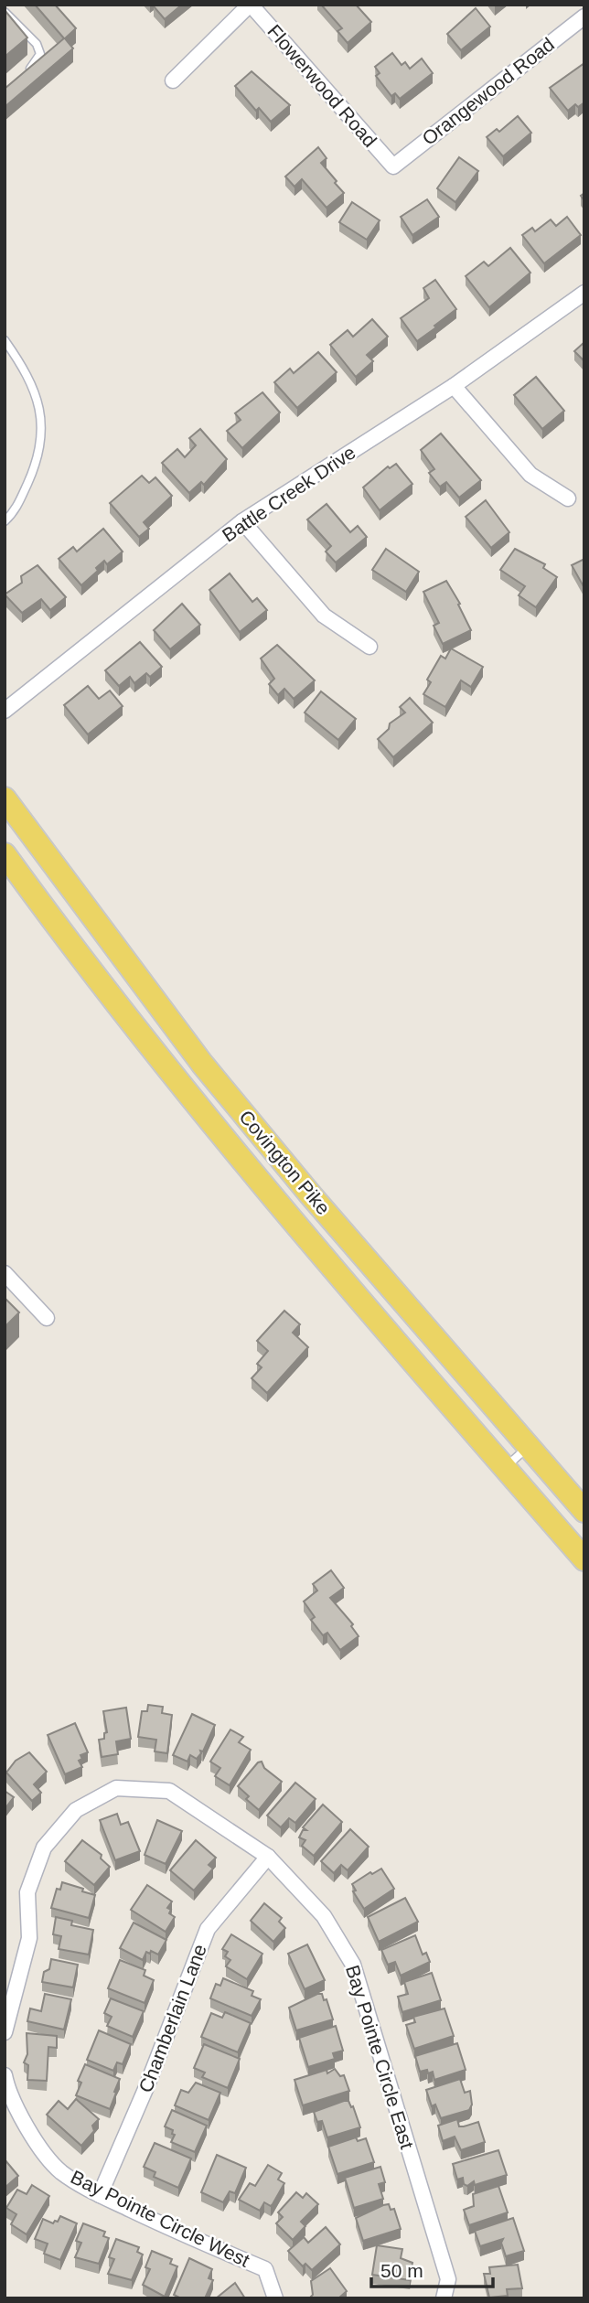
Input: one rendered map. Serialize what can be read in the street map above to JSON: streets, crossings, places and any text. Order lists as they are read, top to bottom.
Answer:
{
  "streets": {
    "main road": ["Covington Pike"],
    "street": [
      "Flowerwood Road",
      "Orangewood Road",
      "Battle Creek Drive",
      "Chamberlain Lane",
      "Bay Pointe Circle East",
      "Bay Pointe Circle West"
    ]
  },
  "crossings": [
    ["Flowerwood Road", "Orangewood Road"],
    ["Chamberlain Lane", "Bay Pointe Circle East"],
    ["Chamberlain Lane", "Bay Pointe Circle West"]
  ],
  "scale_bar": "50 m"
}
